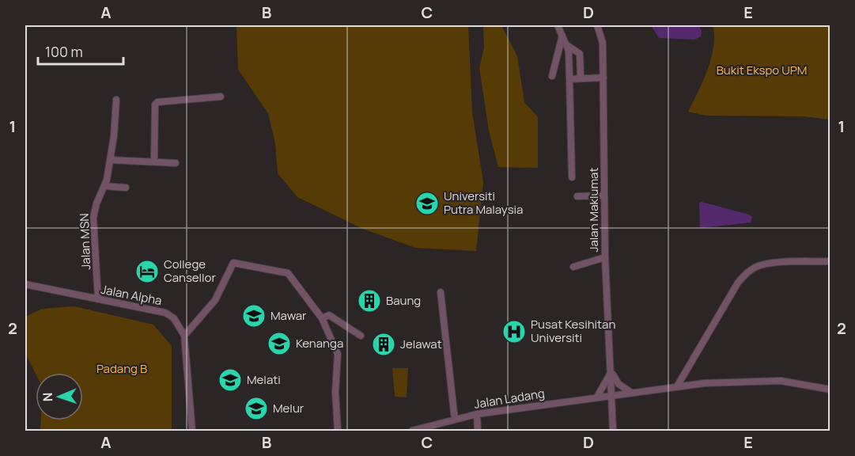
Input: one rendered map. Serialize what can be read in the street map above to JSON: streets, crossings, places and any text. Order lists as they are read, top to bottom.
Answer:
{
  "streets": {
    "street": [
      "Jalan Maklumat",
      "Jalan MSN",
      "Jalan Alpha",
      "Jalan Ladang"
    ]
  },
  "crossings": [
    ["Jalan Maklumat", "Jalan Ladang"],
    ["Jalan MSN", "Jalan Alpha"]
  ],
  "parks": ["Bukit Ekspo UPM", "Padang B"],
  "places": {
    "school or university": [
      "Universiti Putra Malaysia",
      "Mawar",
      "Kenanga",
      "Melati",
      "Melur"
    ],
    "hotel": ["College Cansellor"],
    "building": ["Baung", "Jelawat"],
    "hospital": ["Pusat Kesihitan Universiti"]
  },
  "scale_bar": "100 m",
  "north": "left",
  "grid": {
    "columns": [
      "A",
      "B",
      "C",
      "D",
      "E"
    ],
    "rows": ["1", "2"]
  }
}
